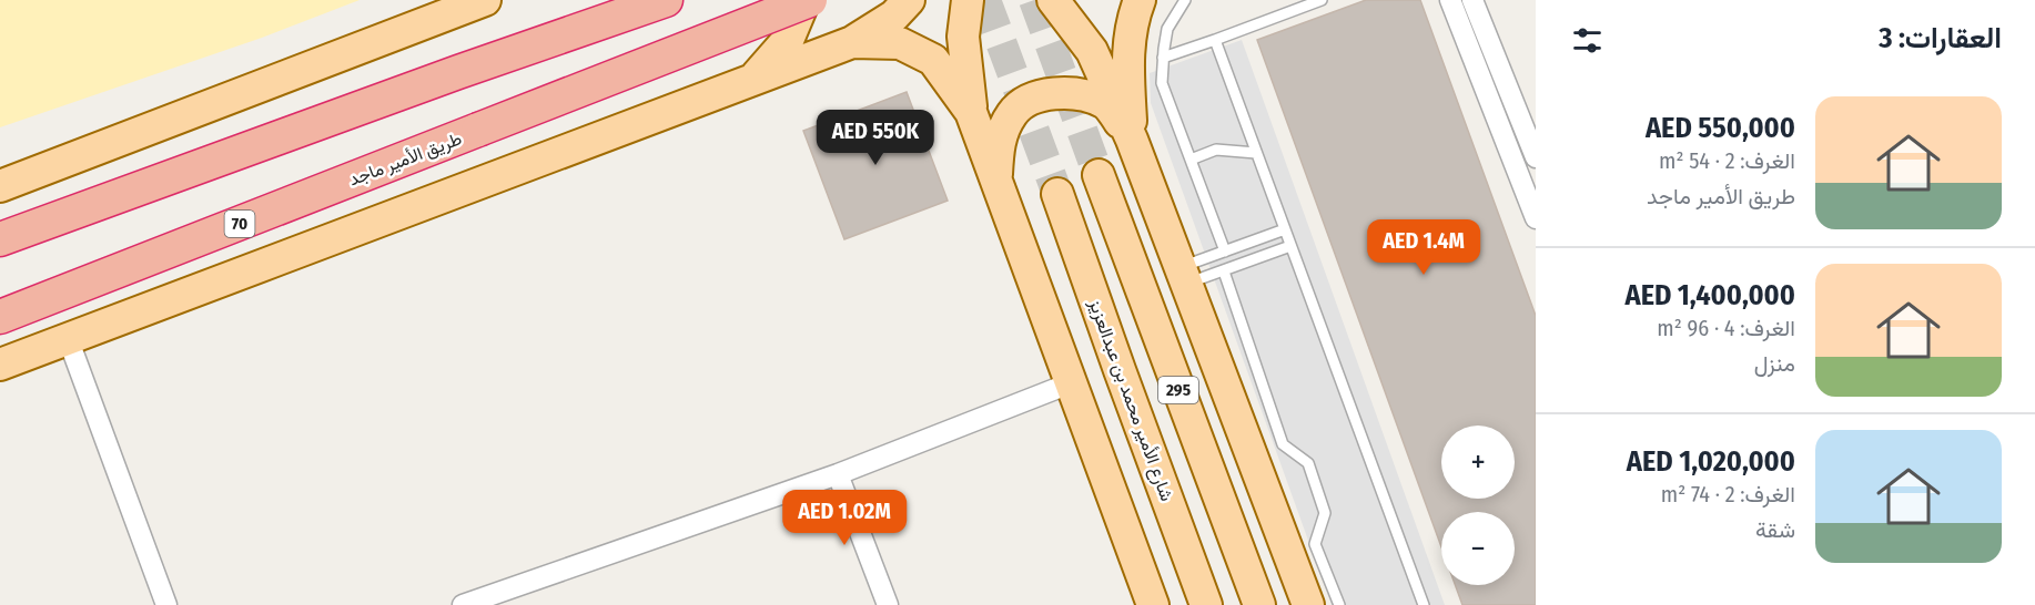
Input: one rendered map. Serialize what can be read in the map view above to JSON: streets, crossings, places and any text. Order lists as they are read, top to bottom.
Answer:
{
  "streets": {
    "highway": ["طريق الأمير ماجد", "70"],
    "main road": ["295", "شارع الأمير محمد بن عبدالعزيز"]
  },
  "page": {
    "heading": "العقارات: 3",
    "list": [
      {
        "name": "AED 550,000",
        "note": "الغرف: 2 · 54 m² · طريق الأمير ماجد"
      },
      {
        "name": "AED 1,400,000",
        "note": "الغرف: 4 · 96 m² · منزل"
      },
      {
        "name": "AED 1,020,000",
        "note": "الغرف: 2 · 74 m² · شقة"
      }
    ],
    "price": ["AED 550K", "AED 1.4M", "AED 1.02M"],
    "map_buttons": ["+", "−"]
  }
}
